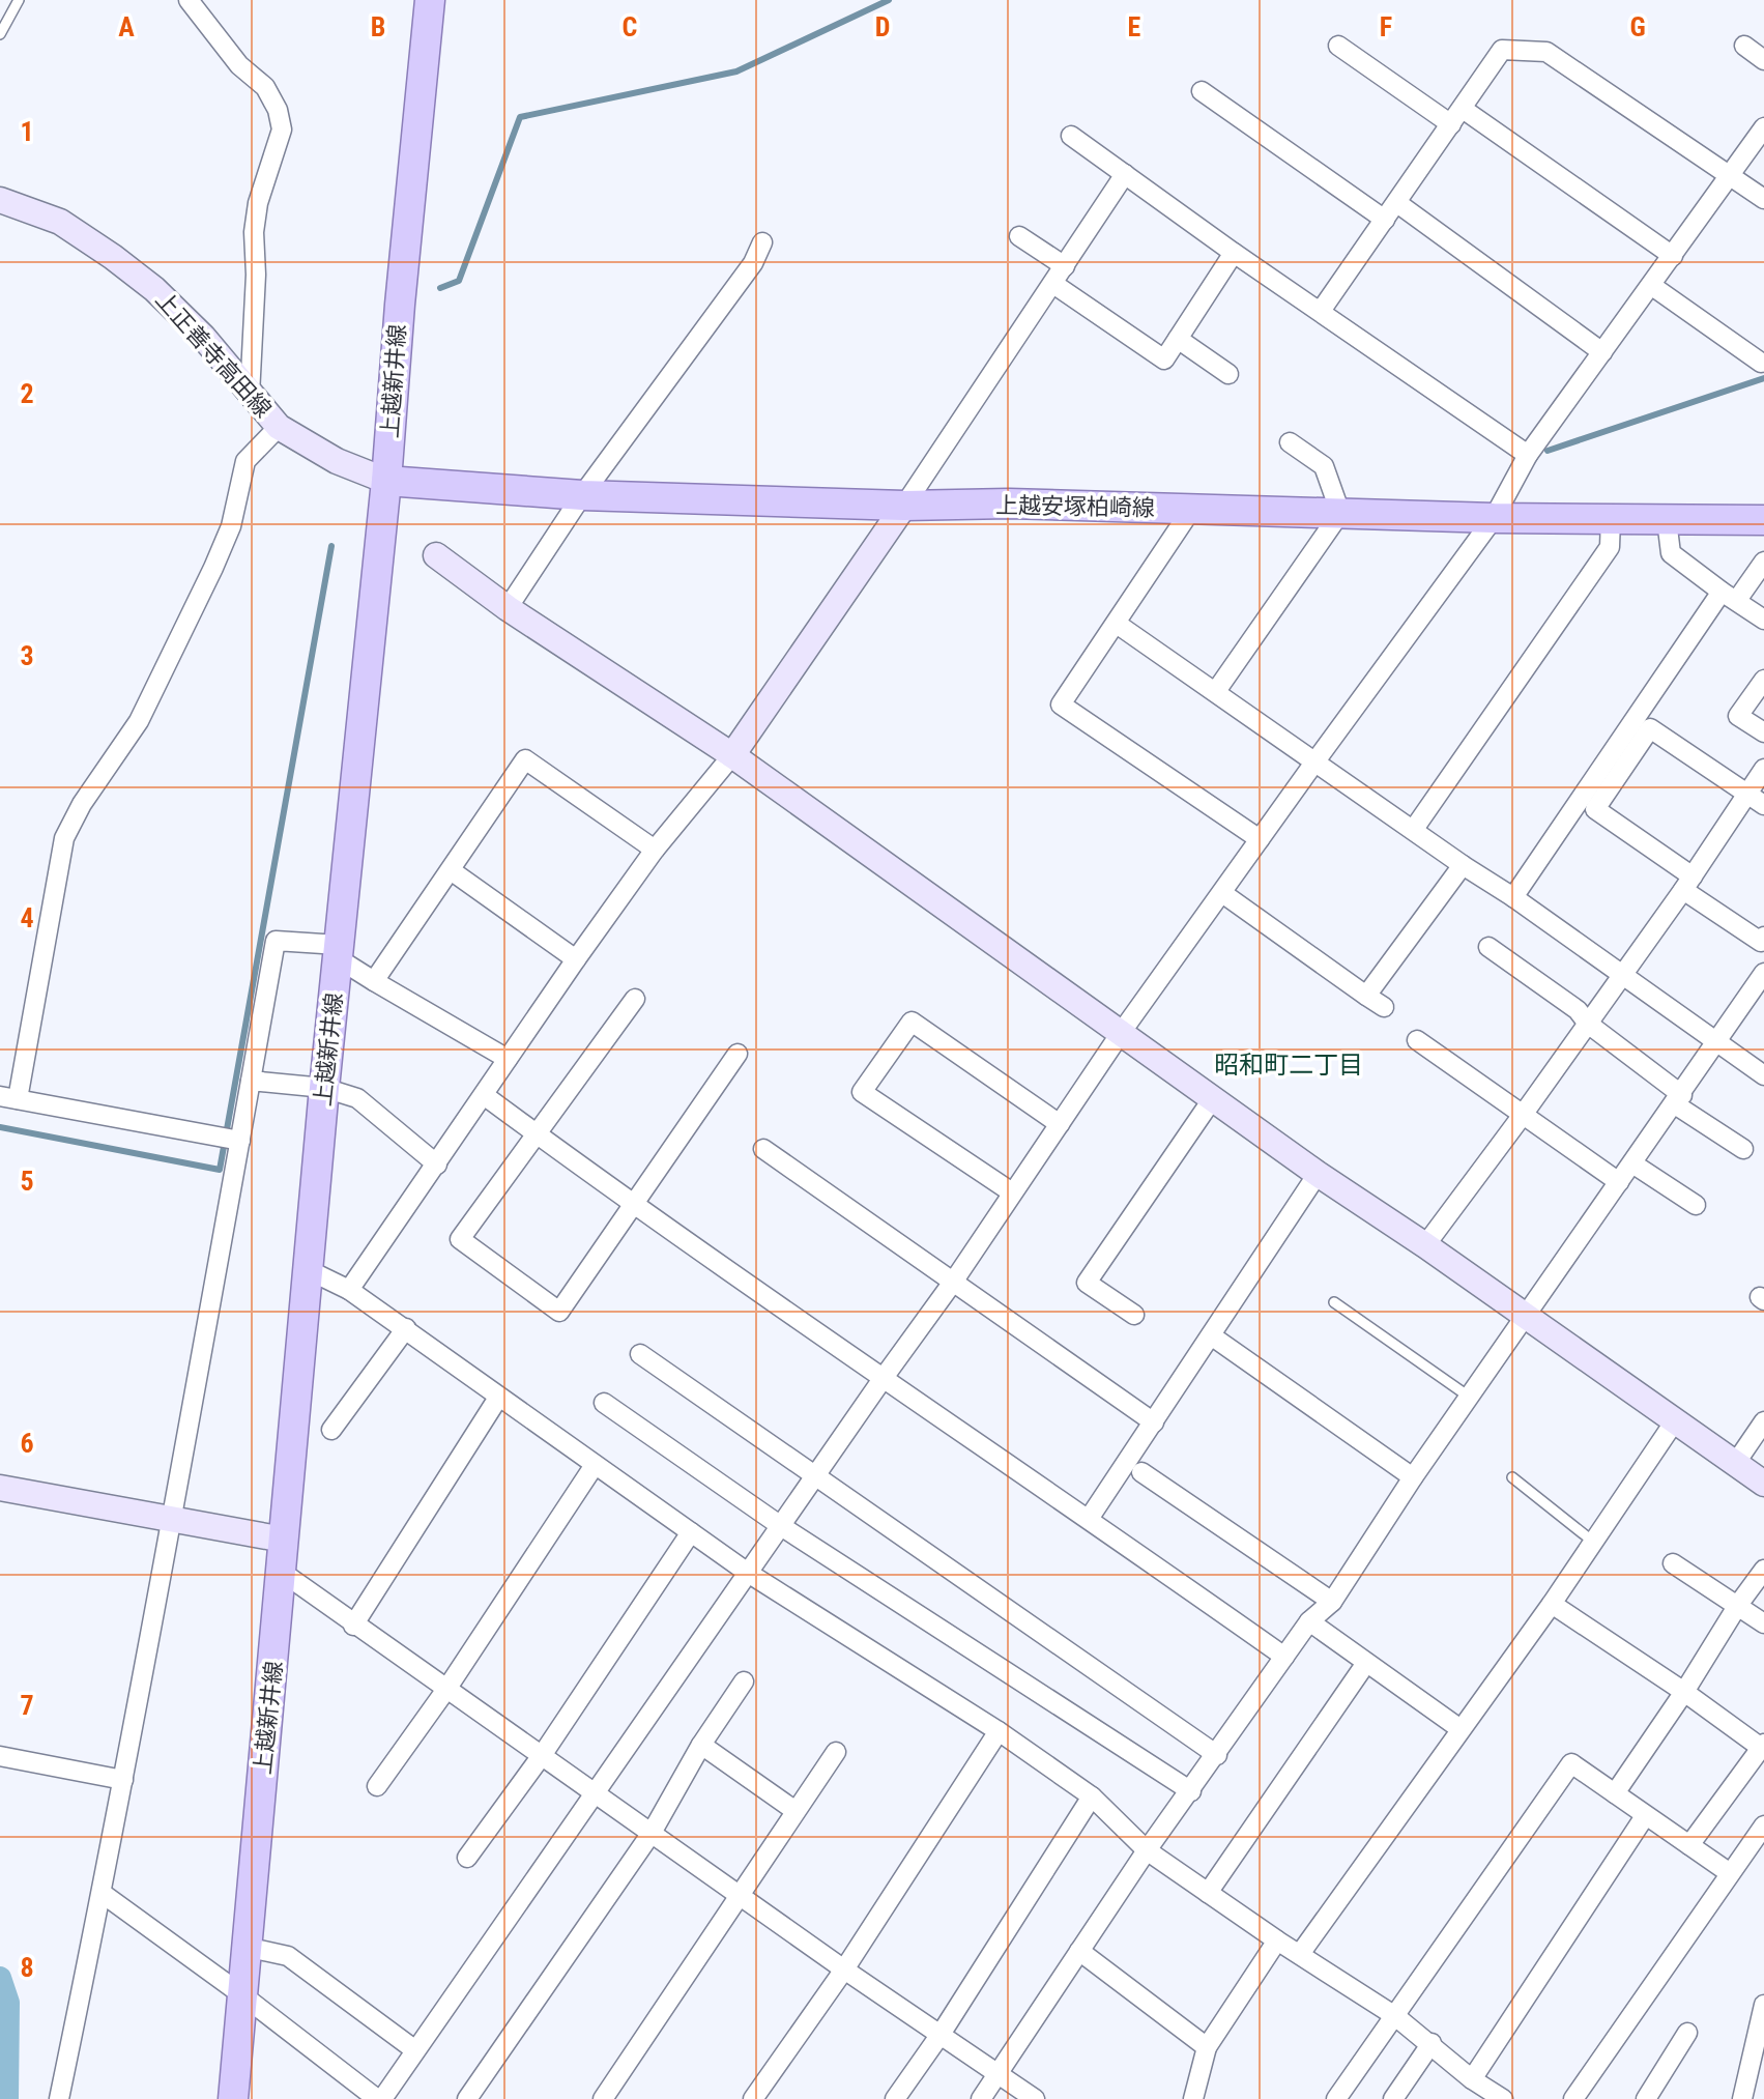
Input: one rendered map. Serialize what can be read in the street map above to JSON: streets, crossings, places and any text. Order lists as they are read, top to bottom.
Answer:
{
  "streets": {
    "main road": ["上越新井線", "上越安塚柏崎線"],
    "street": ["上正善寺高田線"]
  },
  "crossings": [
    ["上正善寺高田線", "上越新井線"],
    ["上正善寺高田線", "上越安塚柏崎線"],
    ["上越新井線", "上越安塚柏崎線"]
  ],
  "districts": ["昭和町二丁目"],
  "grid": {
    "columns": [
      "A",
      "B",
      "C",
      "D",
      "E",
      "F",
      "G"
    ],
    "rows": [
      "1",
      "2",
      "3",
      "4",
      "5",
      "6",
      "7",
      "8"
    ]
  }
}
